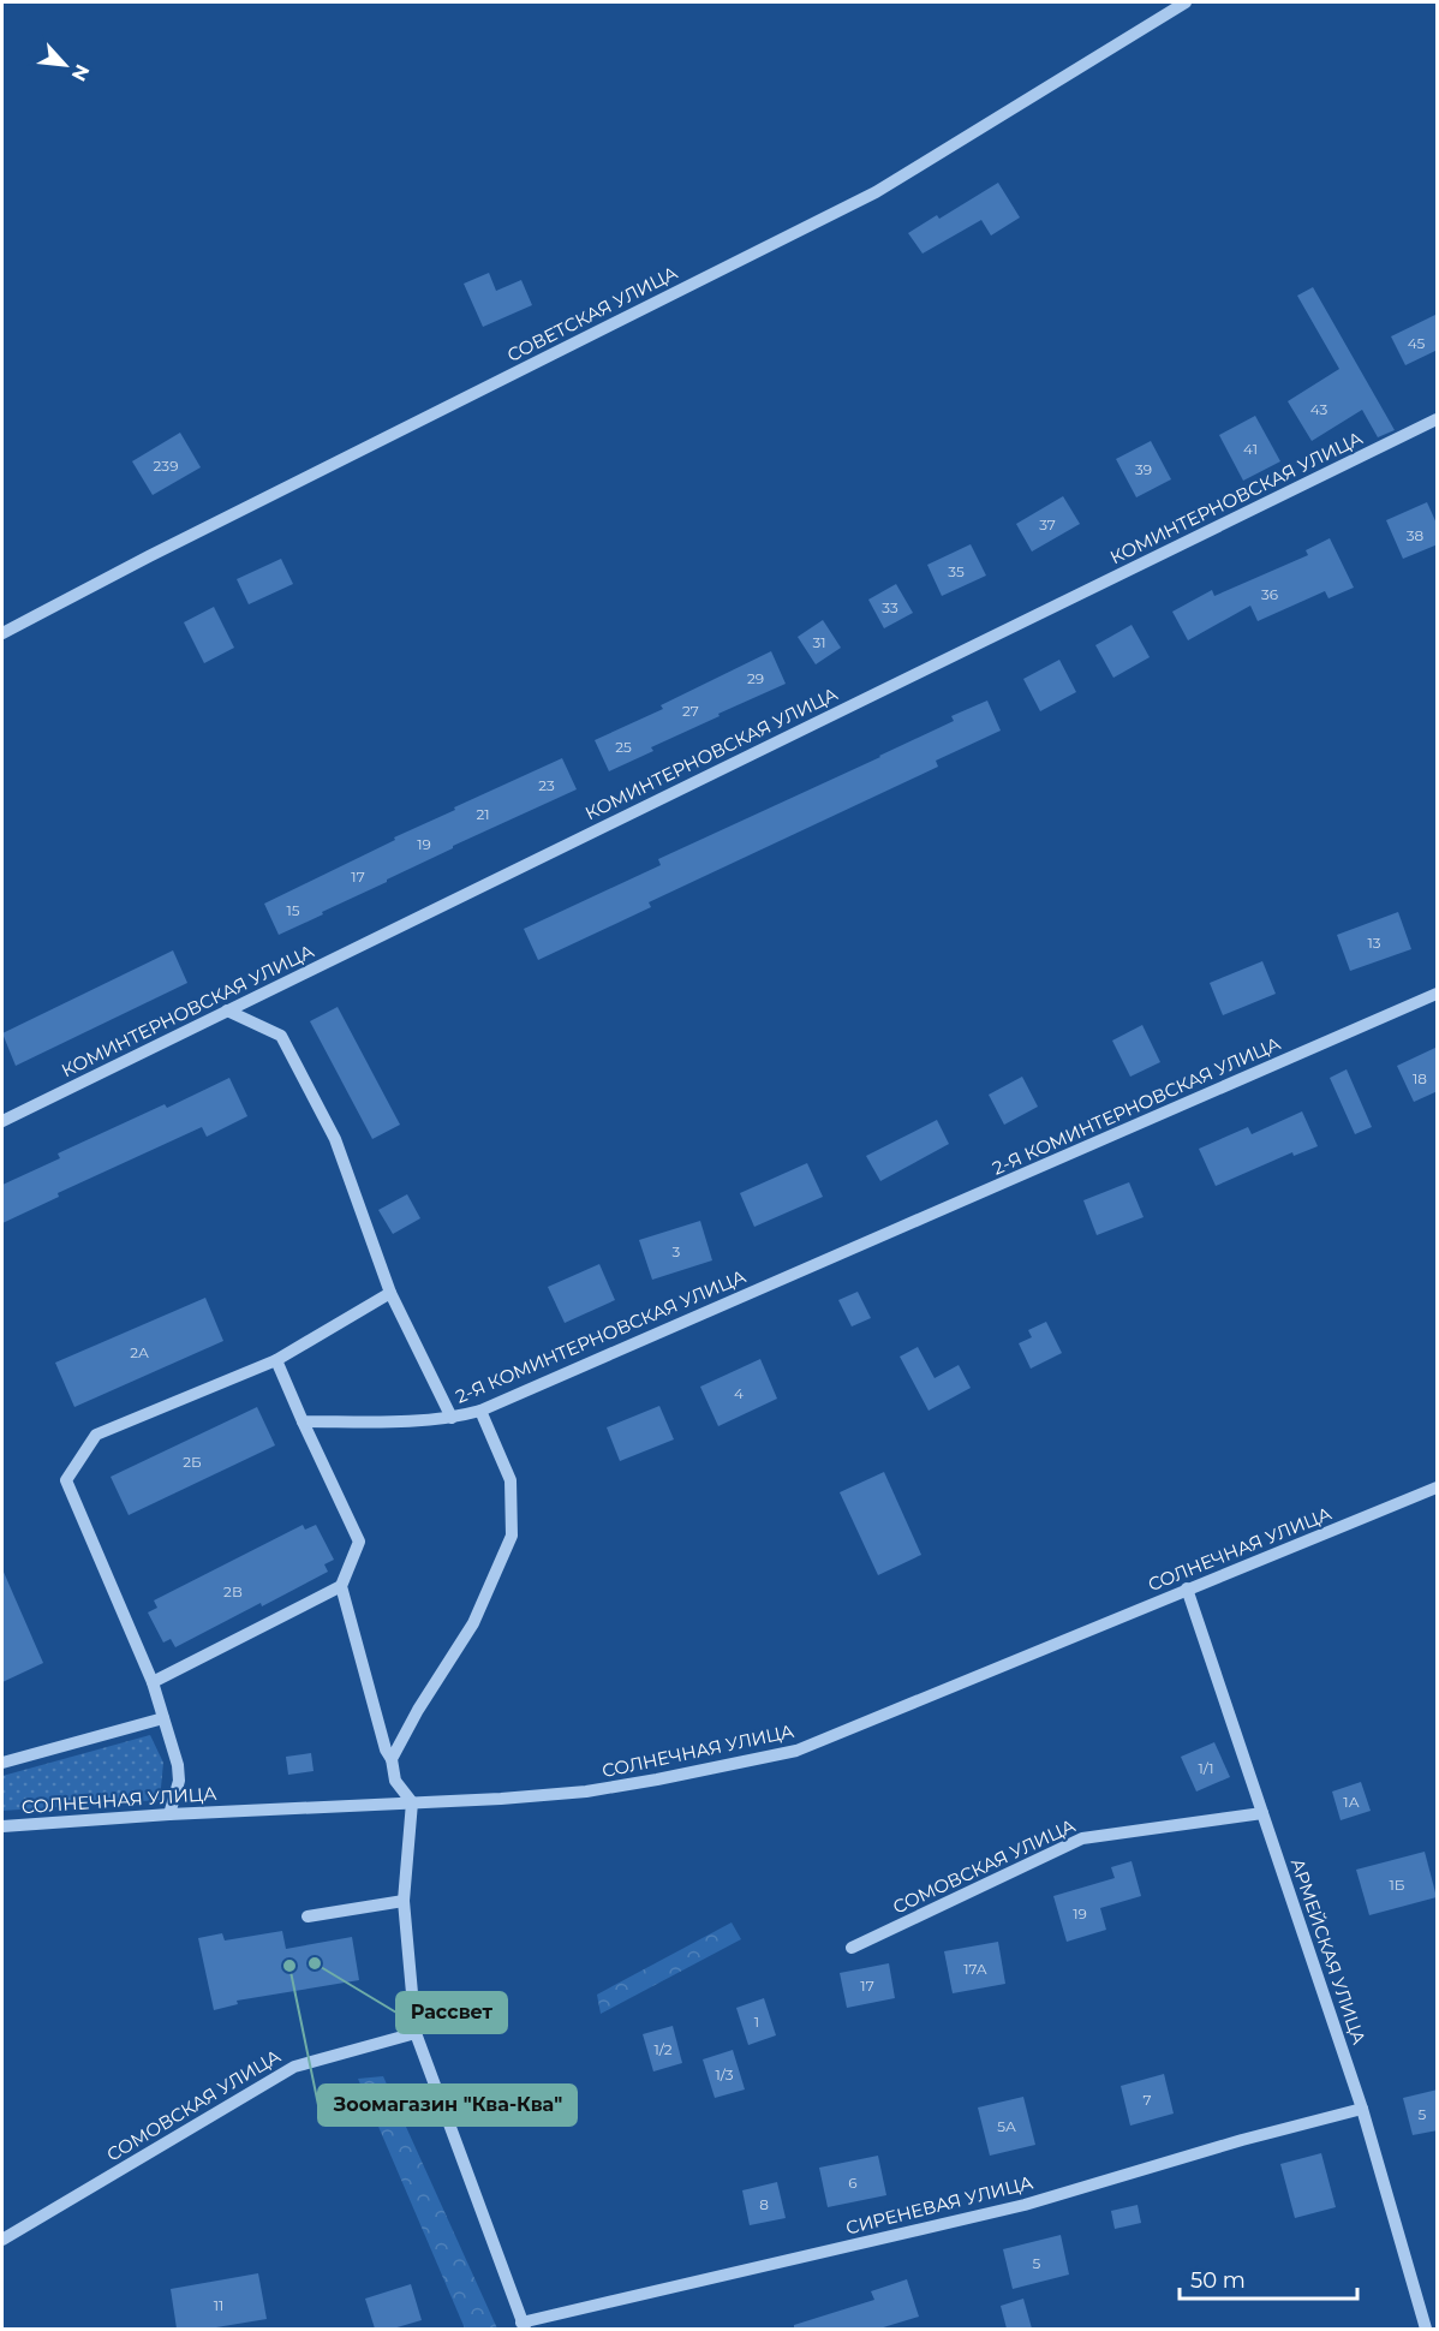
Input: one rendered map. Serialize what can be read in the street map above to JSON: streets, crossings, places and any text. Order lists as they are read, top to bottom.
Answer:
{
  "streets": {
    "street": [
      "СОВЕТСКАЯ УЛИЦА",
      "КОМИНТЕРНОВСКАЯ УЛИЦА",
      "2-Я КОМИНТЕРНОВСКАЯ УЛИЦА",
      "СОЛНЕЧНАЯ УЛИЦА",
      "СОМОВСКАЯ УЛИЦА",
      "АРМЕЙСКАЯ УЛИЦА",
      "СИРЕНЕВАЯ УЛИЦА"
    ]
  },
  "crossings": [
    ["СОЛНЕЧНАЯ УЛИЦА", "АРМЕЙСКАЯ УЛИЦА"],
    ["СОМОВСКАЯ УЛИЦА", "АРМЕЙСКАЯ УЛИЦА"],
    ["АРМЕЙСКАЯ УЛИЦА", "СИРЕНЕВАЯ УЛИЦА"]
  ],
  "places": ["Рассвет", "Зоомагазин \"Ква-Ква\""],
  "house_numbers": [
    "45",
    "43",
    "41",
    "239",
    "39",
    "37",
    "38",
    "35",
    "36",
    "33",
    "31",
    "29",
    "27",
    "25",
    "23",
    "21",
    "19",
    "17",
    "15",
    "13",
    "18",
    "3",
    "2А",
    "4",
    "2Б",
    "2В",
    "1/1",
    "1А",
    "1Б",
    "19",
    "17А",
    "17",
    "1",
    "1/2",
    "1/3",
    "7",
    "5",
    "5А",
    "6",
    "8",
    "5",
    "11"
  ],
  "scale_bar": "50 m",
  "north": "bottom right"
}
